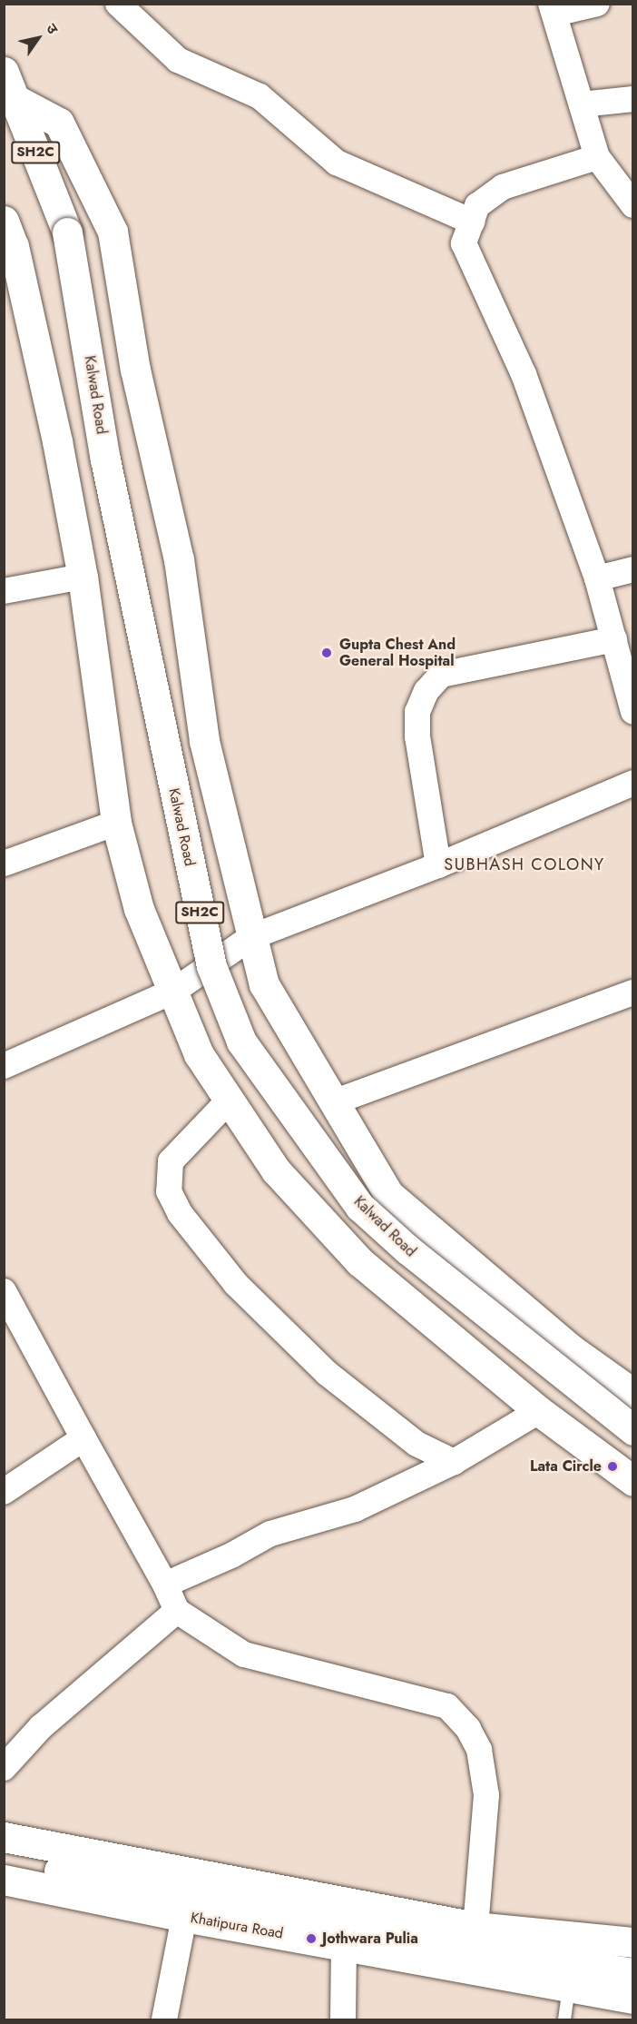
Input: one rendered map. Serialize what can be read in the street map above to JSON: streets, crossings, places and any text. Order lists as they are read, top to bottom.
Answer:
{
  "streets": {
    "main road": ["SH2C", "Kalwad Road", "Khatipura Road"]
  },
  "districts": ["SUBHASH COLONY"],
  "places": ["Gupta Chest And General Hospital", "Lata Circle", "Jothwara Pulia"],
  "north": "top right"
}
